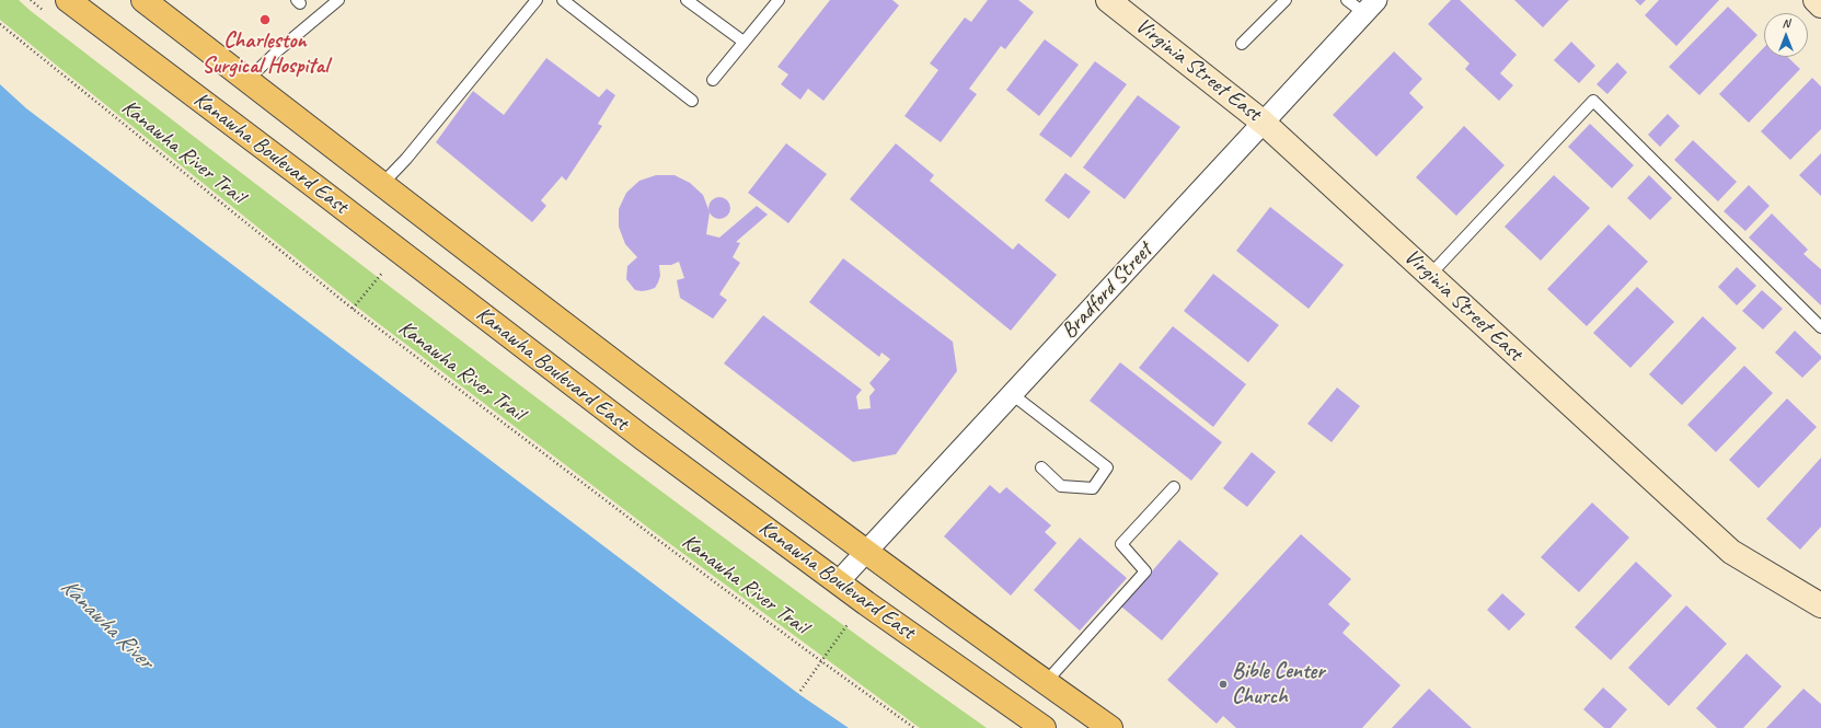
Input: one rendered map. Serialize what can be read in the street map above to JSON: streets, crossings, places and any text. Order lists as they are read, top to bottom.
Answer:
{
  "streets": {
    "main road": ["Virginia Street East", "Kanawha Boulevard East"],
    "street": ["Bradford Street"],
    "path": ["Kanawha River Trail"]
  },
  "crossings": [
    ["Virginia Street East", "Bradford Street"],
    ["Kanawha Boulevard East", "Bradford Street"]
  ],
  "water": ["Kanawha River"],
  "places": ["Charleston Surgical Hospital", "Bible Center Church"],
  "north": "top"
}
